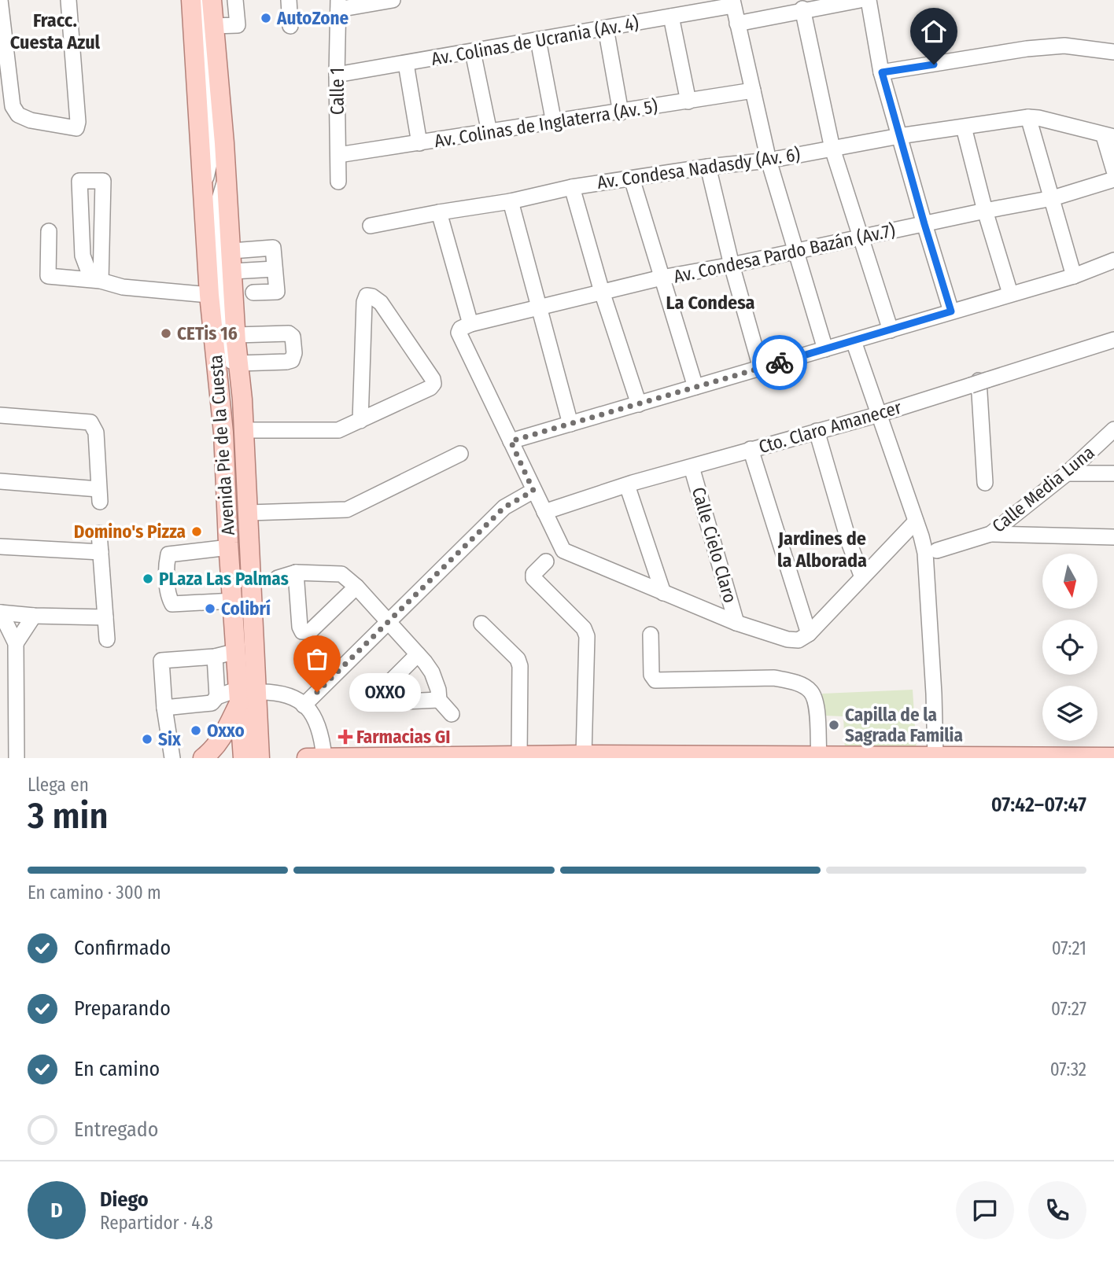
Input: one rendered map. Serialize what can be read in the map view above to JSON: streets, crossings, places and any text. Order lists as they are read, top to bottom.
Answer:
{
  "streets": {
    "main road": ["Avenida Pie de la Cuesta"],
    "street": [
      "Av. Colinas de Ucrania (Av. 4)",
      "Calle 1",
      "Av. Colinas de Inglaterra (Av. 5)",
      "Av. Condesa Nadasdy (Av. 6)",
      "Av. Condesa Pardo Bazán (Av.7)",
      "Cto. Claro Amanecer",
      "Calle Media Luna",
      "Calle Cielo Claro"
    ]
  },
  "crossings": [
    ["Av. Colinas de Ucrania (Av. 4)", "Calle 1"],
    ["Calle 1", "Av. Colinas de Inglaterra (Av. 5)"],
    ["Cto. Claro Amanecer", "Calle Cielo Claro"]
  ],
  "districts": ["Fracc. Cuesta Azul", "La Condesa", "Jardines de la Alborada"],
  "places": {
    "other": [
      "AutoZone",
      "CETis 16",
      "Domino's Pizza",
      "PLaza Las Palmas",
      "Colibrí",
      "OXXO",
      "Capilla de la Sagrada Familia",
      "Oxxo",
      "Six"
    ],
    "health": ["Farmacias GI"]
  },
  "north": "bottom",
  "page": {
    "bubble": "OXXO",
    "heading": ["3 min", "Llega en", "07:42–07:47"],
    "panel": ["Diego", "Repartidor · 4.8"],
    "bar": "En camino · 300 m",
    "list": [
      ["Confirmado", "07:21"],
      ["Preparando", "07:27"],
      ["En camino", "07:32"],
      "Entregado"
    ],
    "round": "D"
  }
}
